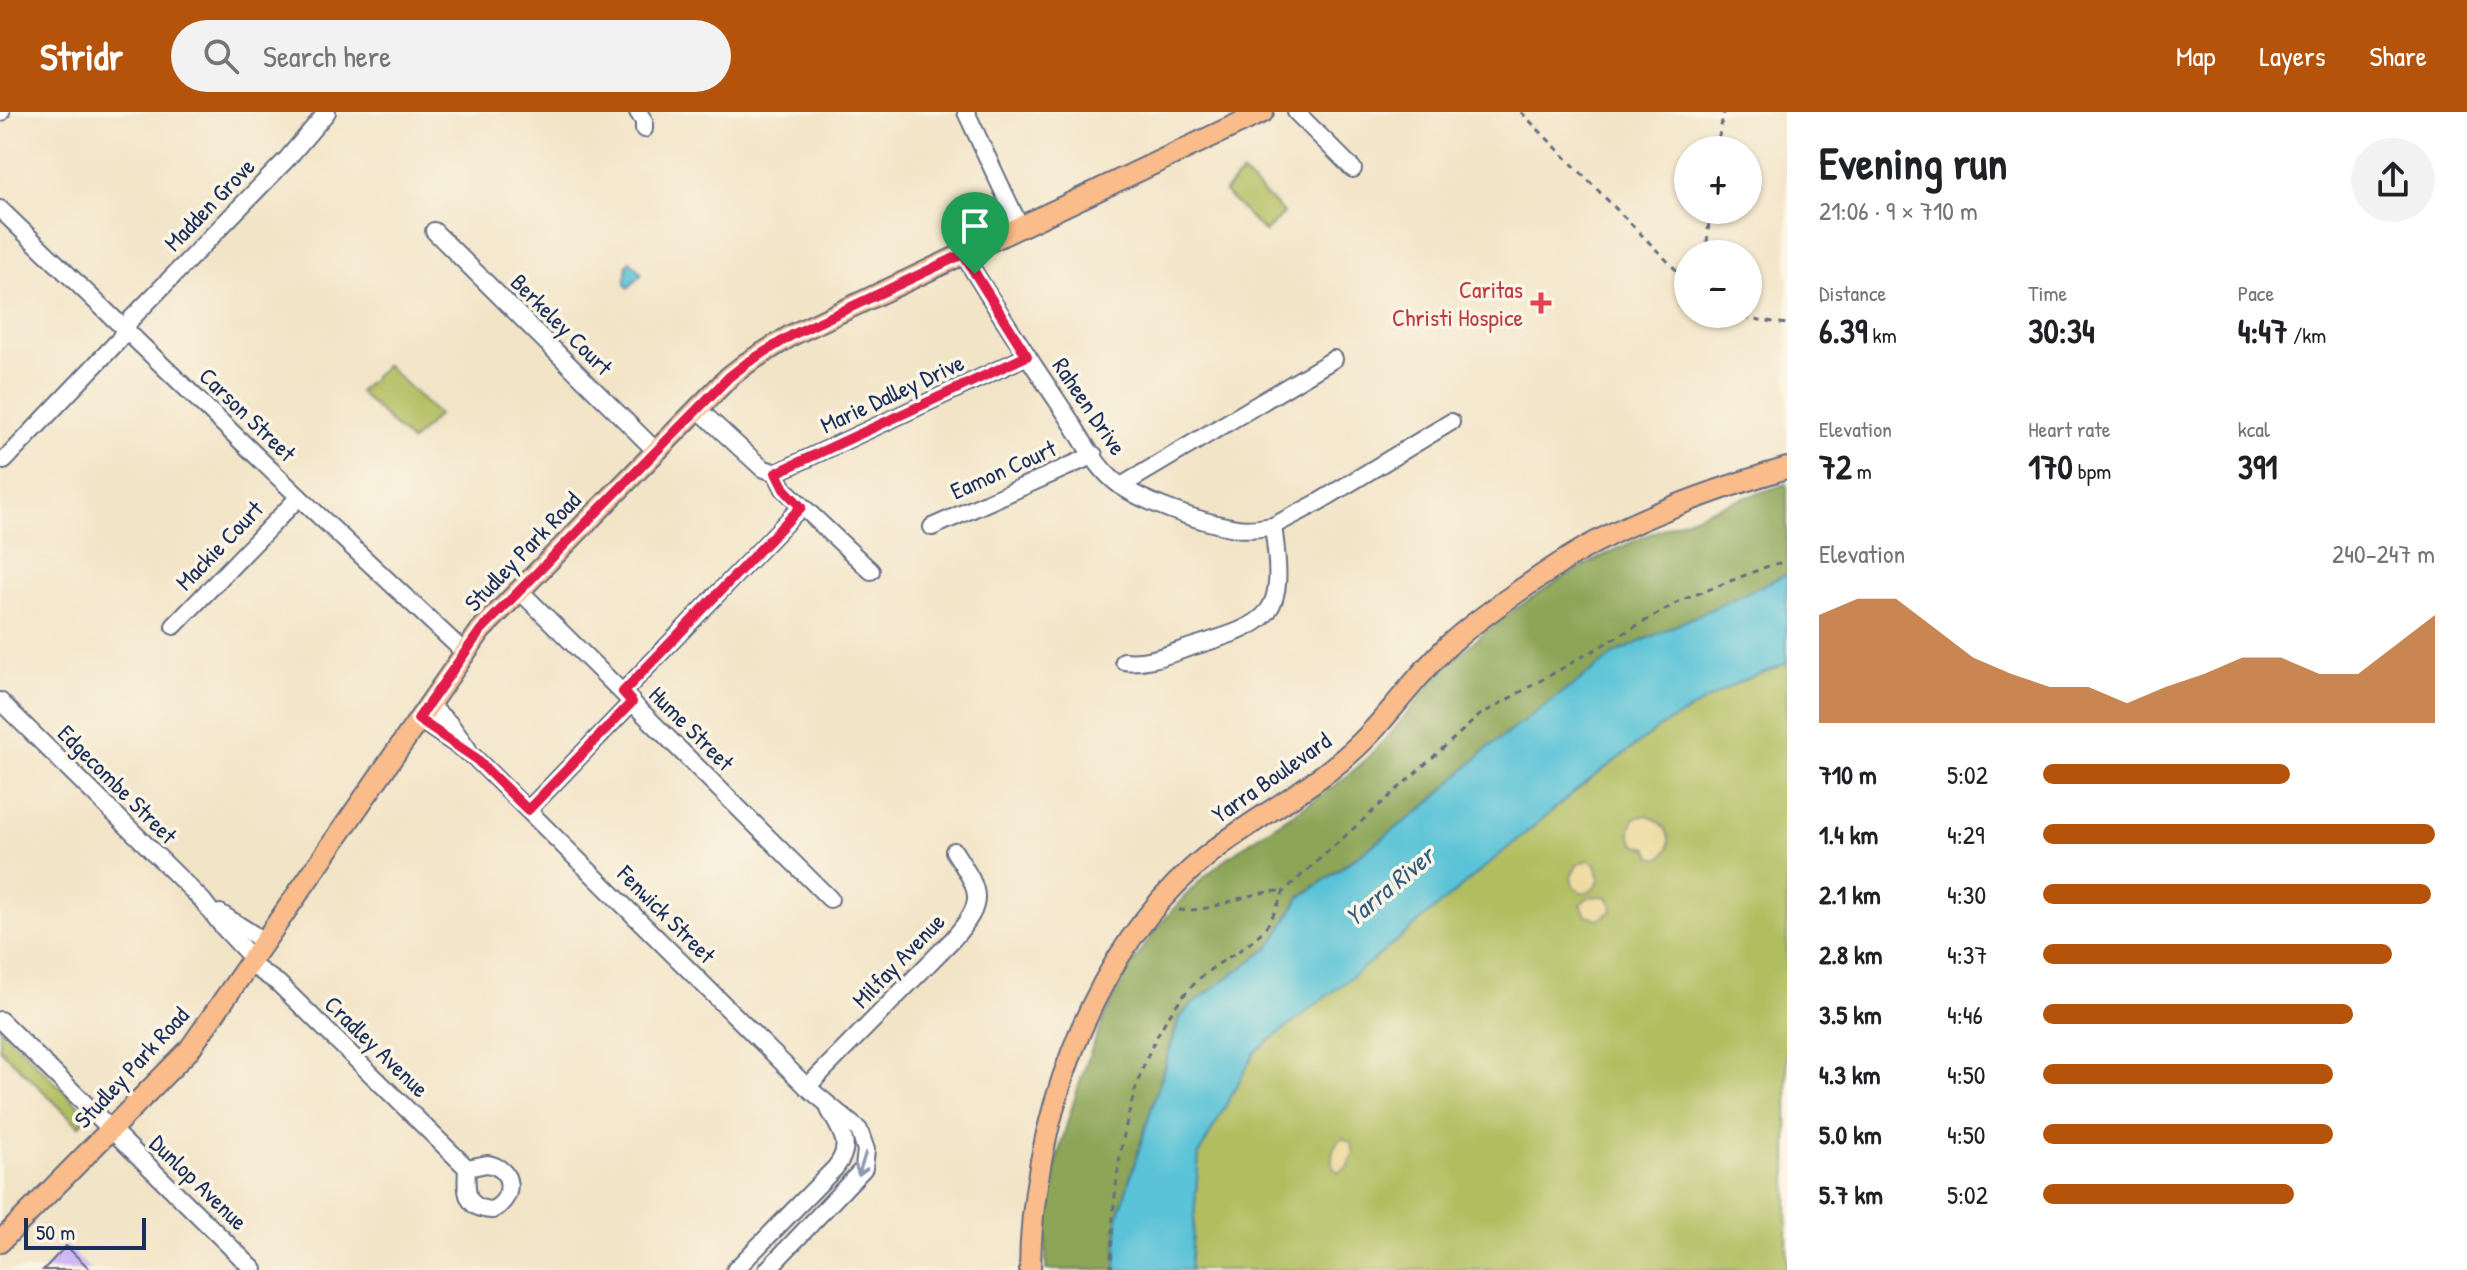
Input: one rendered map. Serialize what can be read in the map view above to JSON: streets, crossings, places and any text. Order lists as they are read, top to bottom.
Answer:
{
  "streets": {
    "main road": ["Studley Park Road", "Yarra Boulevard"],
    "street": [
      "Madden Grove",
      "Berkeley Court",
      "Marie Dalley Drive",
      "Raheen Drive",
      "Carson Street",
      "Eamon Court",
      "Mackie Court",
      "Hume Street",
      "Edgecombe Street",
      "Fenwick Street",
      "Milfay Avenue",
      "Cradley Avenue",
      "Dunlop Avenue"
    ]
  },
  "crossings": [
    ["Madden Grove", "Carson Street"],
    ["Berkeley Court", "Studley Park Road"],
    ["Marie Dalley Drive", "Raheen Drive"],
    ["Raheen Drive", "Eamon Court"],
    ["Raheen Drive", "Studley Park Road"],
    ["Carson Street", "Mackie Court"],
    ["Carson Street", "Studley Park Road"],
    ["Studley Park Road", "Hume Street"],
    ["Studley Park Road", "Edgecombe Street"],
    ["Studley Park Road", "Fenwick Street"],
    ["Studley Park Road", "Cradley Avenue"],
    ["Studley Park Road", "Dunlop Avenue"],
    ["Edgecombe Street", "Cradley Avenue"],
    ["Fenwick Street", "Milfay Avenue"]
  ],
  "water": ["Yarra River"],
  "places": {
    "health": ["Caritas Christi Hospice"]
  },
  "scale_bar": "50 m",
  "page": {
    "header": "Stridr",
    "search": "Search here",
    "nav": ["Map", "Layers", "Share"],
    "heading": ["Evening run", "21:06 · 9 × 710 m"],
    "map_buttons": ["+", "−"],
    "stats": [
      ["Distance", "6.39 km"],
      ["Time", "30:34"],
      ["Pace", "4:47 /km"],
      ["Elevation", "72 m"],
      ["Heart rate", "170 bpm"],
      ["kcal", "391"]
    ],
    "chart": ["Elevation", "240–247 m"],
    "list": [
      {
        "name": "710 m",
        "note": "5:02"
      },
      {
        "name": "1.4 km",
        "note": "4:29"
      },
      {
        "name": "2.1 km",
        "note": "4:30"
      },
      {
        "name": "2.8 km",
        "note": "4:37"
      },
      {
        "name": "3.5 km",
        "note": "4:46"
      },
      {
        "name": "4.3 km",
        "note": "4:50"
      },
      {
        "name": "5.0 km",
        "note": "4:50"
      },
      {
        "name": "5.7 km",
        "note": "5:02"
      }
    ],
    "scale": "50 m"
  }
}
